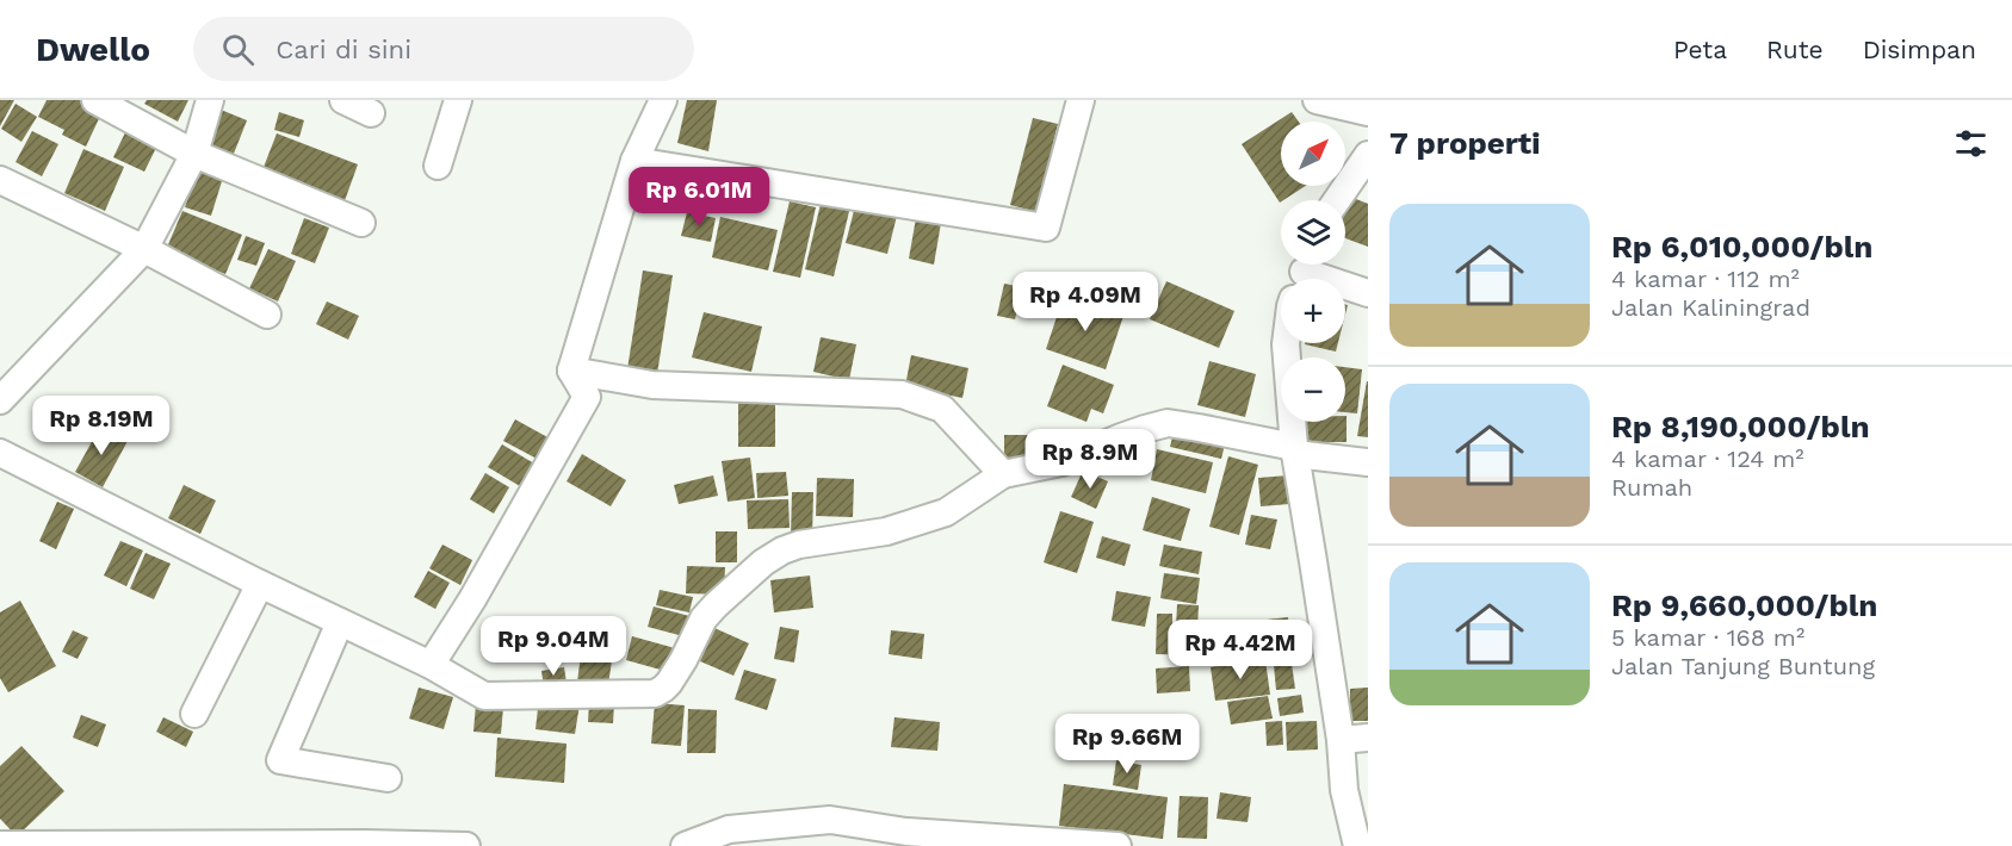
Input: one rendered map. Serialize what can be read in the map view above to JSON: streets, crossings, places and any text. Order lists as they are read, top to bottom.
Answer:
{
  "north": "top right",
  "page": {
    "header": "Dwello",
    "search": "Cari di sini",
    "nav": ["Peta", "Rute", "Disimpan"],
    "heading": "7 properti",
    "map_buttons": ["+", "−"],
    "price": [
      "Rp 6.01M",
      "Rp 4.09M",
      "Rp 8.19M",
      "Rp 8.9M",
      "Rp 9.04M",
      "Rp 4.42M",
      "Rp 9.66M"
    ],
    "list": [
      {
        "name": "Rp 6,010,000/bln",
        "note": "4 kamar · 112 m² · Jalan Kaliningrad"
      },
      {
        "name": "Rp 8,190,000/bln",
        "note": "4 kamar · 124 m² · Rumah"
      },
      {
        "name": "Rp 9,660,000/bln",
        "note": "5 kamar · 168 m² · Jalan Tanjung Buntung"
      }
    ]
  }
}
